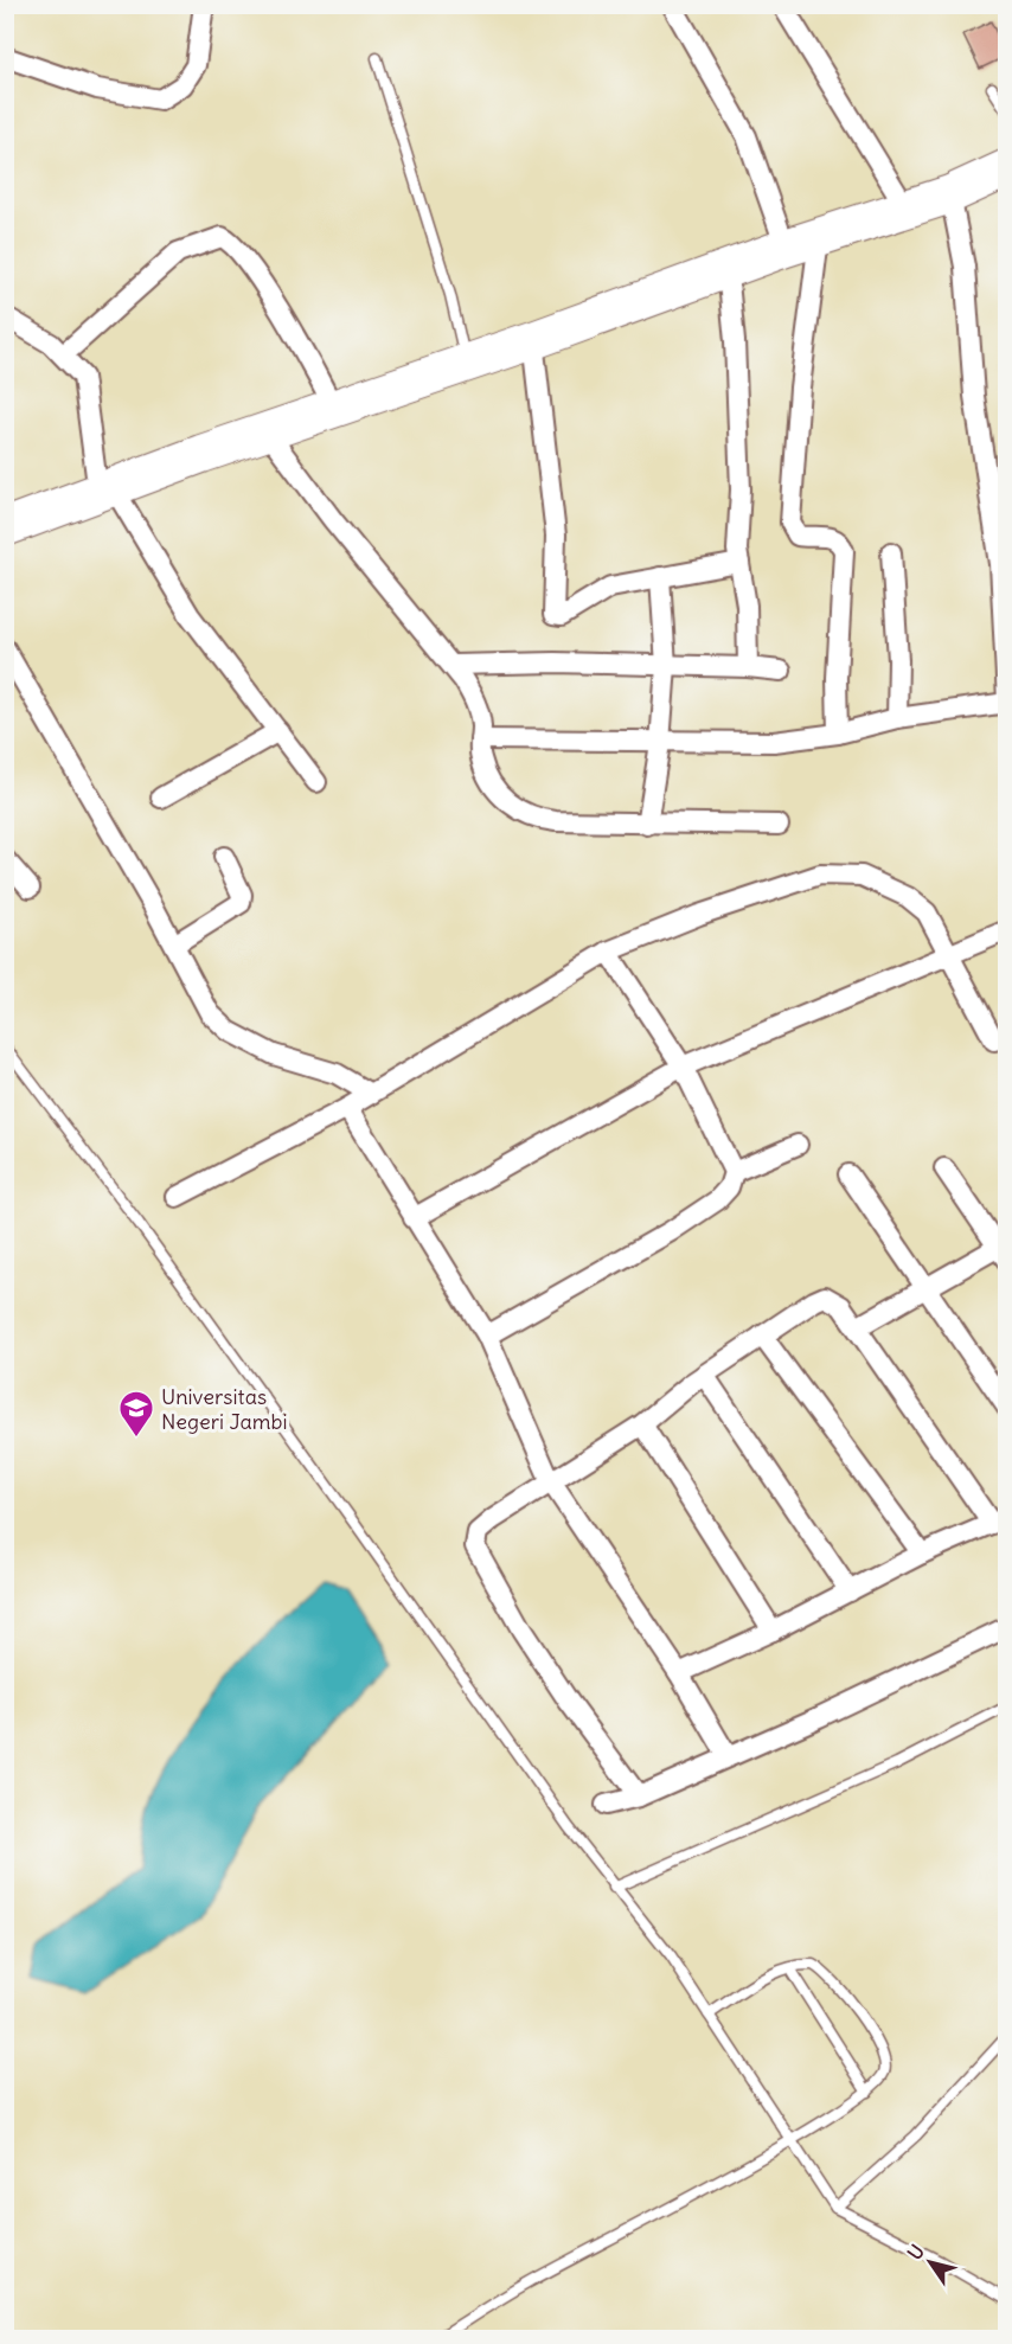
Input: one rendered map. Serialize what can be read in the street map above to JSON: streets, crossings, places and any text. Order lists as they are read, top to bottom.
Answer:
{
  "places": {
    "school or university": ["Universitas Negeri Jambi"]
  },
  "north": "top left"
}
